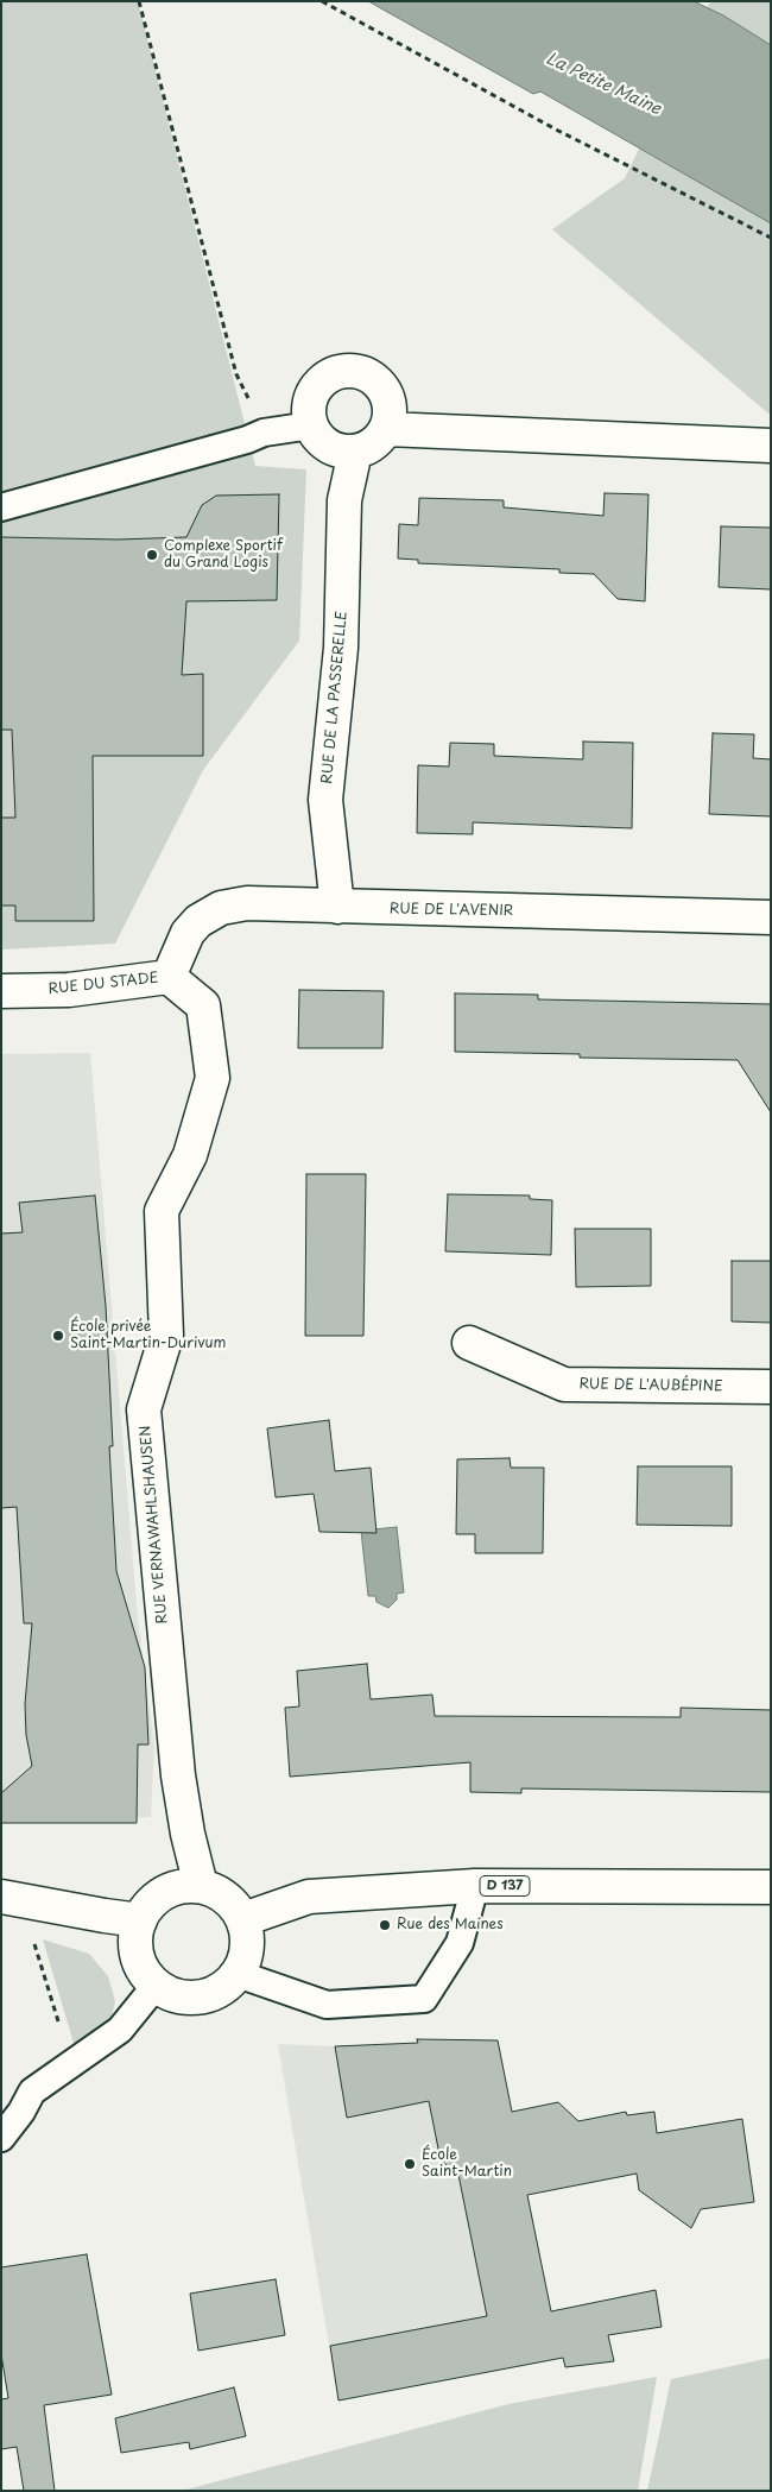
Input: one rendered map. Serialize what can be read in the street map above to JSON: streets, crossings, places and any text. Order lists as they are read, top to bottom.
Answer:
{
  "streets": {
    "street": [
      "RUE DE LA PASSERELLE",
      "RUE DE L'AVENIR",
      "RUE DU STADE",
      "RUE DE L'AUBÉPINE",
      "RUE VERNAWAHLSHAUSEN",
      "D 137"
    ]
  },
  "crossings": [
    ["RUE DE LA PASSERELLE", "RUE DE L'AVENIR"],
    ["RUE DE L'AVENIR", "RUE DU STADE"],
    ["RUE DE L'AVENIR", "RUE VERNAWAHLSHAUSEN"],
    ["RUE DU STADE", "RUE VERNAWAHLSHAUSEN"],
    ["RUE VERNAWAHLSHAUSEN", "D 137"]
  ],
  "water": ["La Petite Maine"],
  "places": [
    "Complexe Sportif du Grand Logis",
    "École privée Saint-Martin-Durivum",
    "Rue des Maines",
    "École Saint-Martin"
  ]
}
